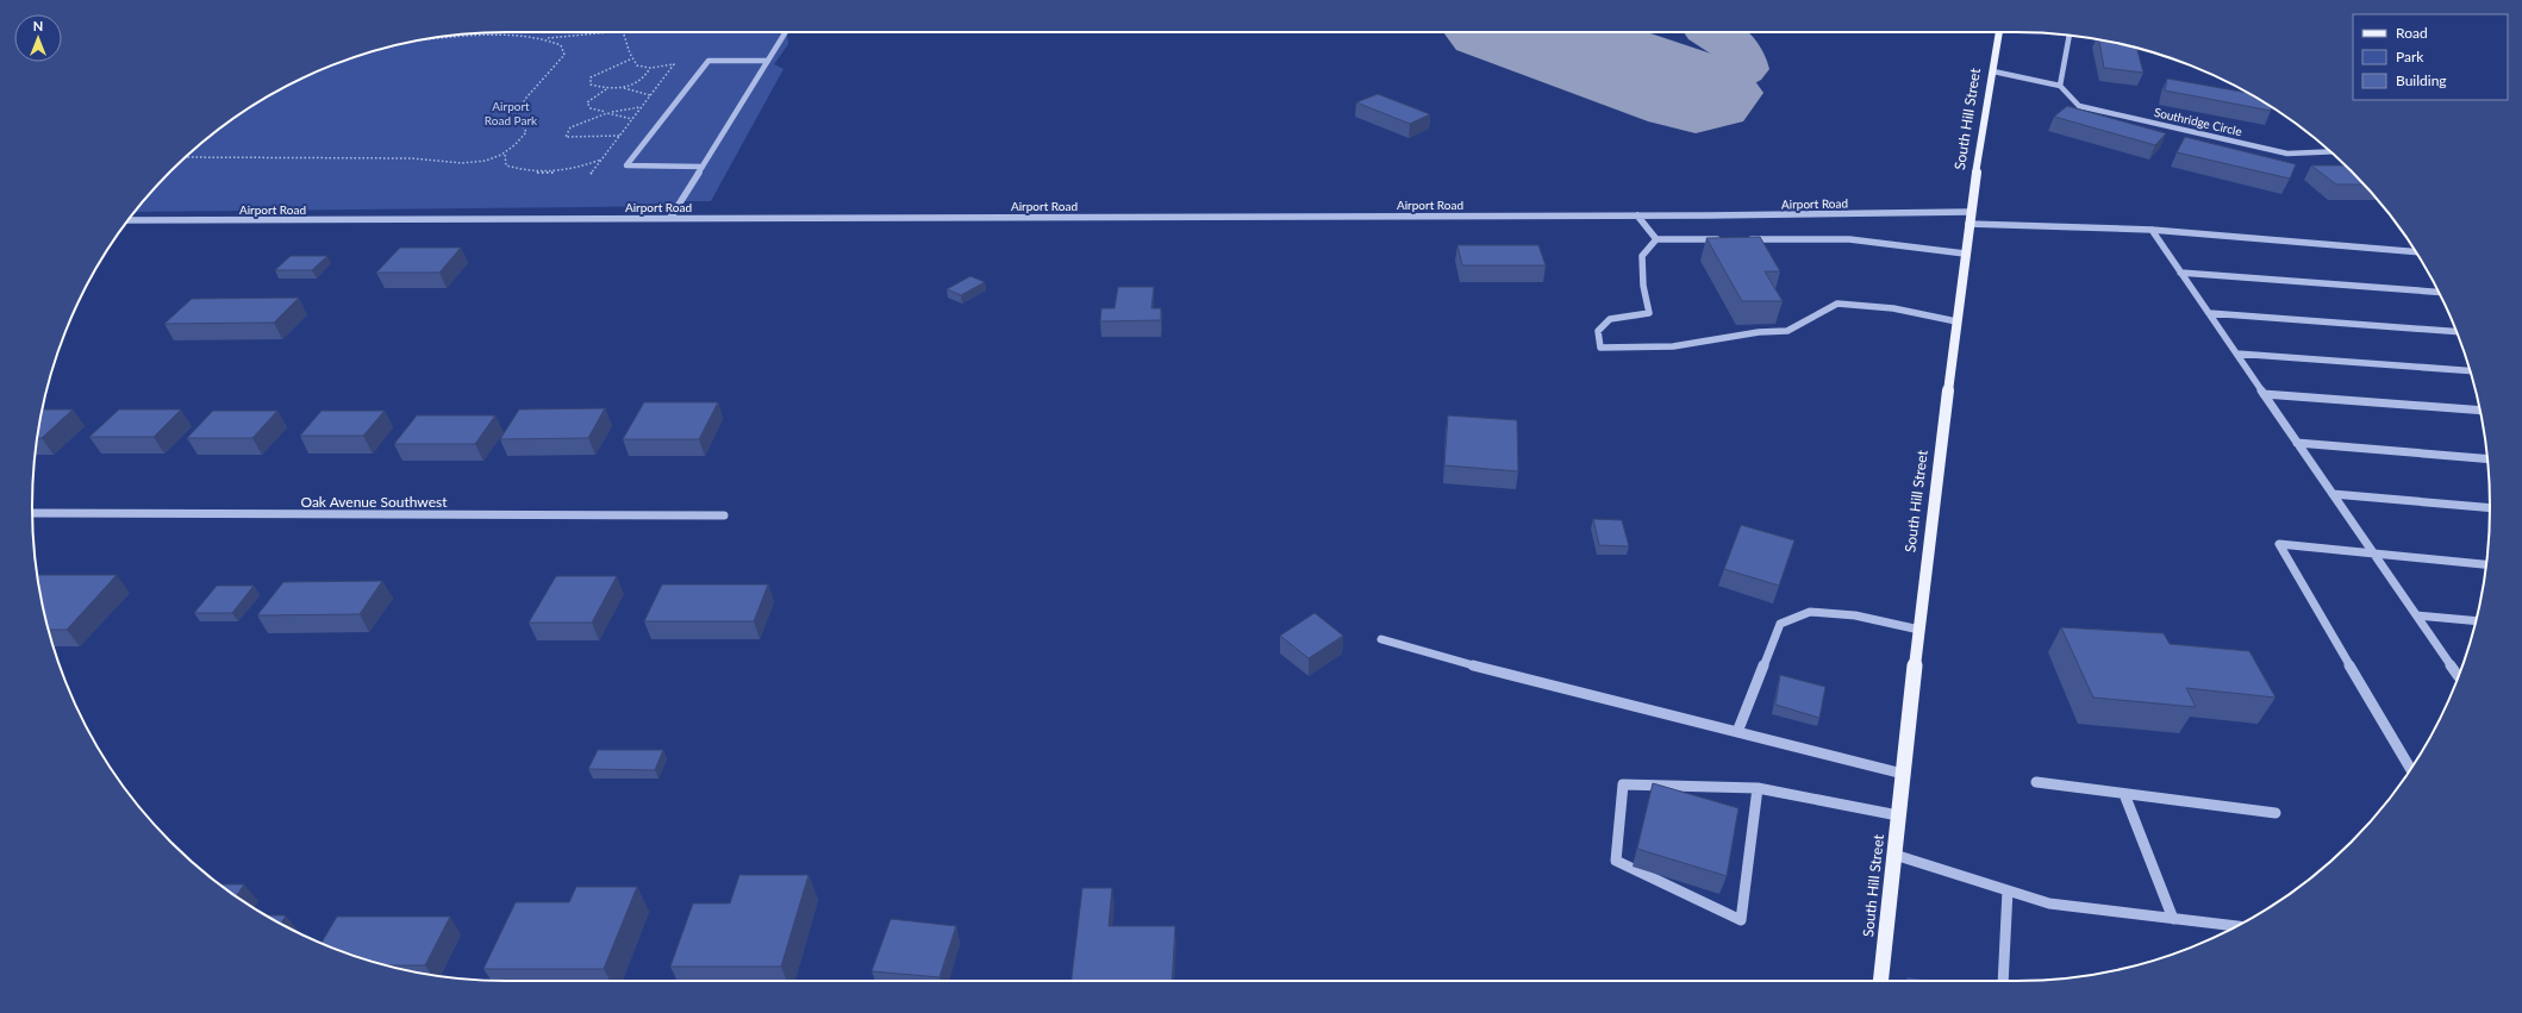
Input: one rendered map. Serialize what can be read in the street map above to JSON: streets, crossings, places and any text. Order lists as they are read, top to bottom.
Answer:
{
  "streets": {
    "main road": ["South Hill Street"],
    "street": ["Southridge Circle", "Airport Road", "Oak Avenue Southwest"]
  },
  "crossings": [
    ["South Hill Street", "Airport Road"]
  ],
  "parks": ["Airport Road Park"],
  "legend": ["Road", "Park", "Building"],
  "north": "top"
}
